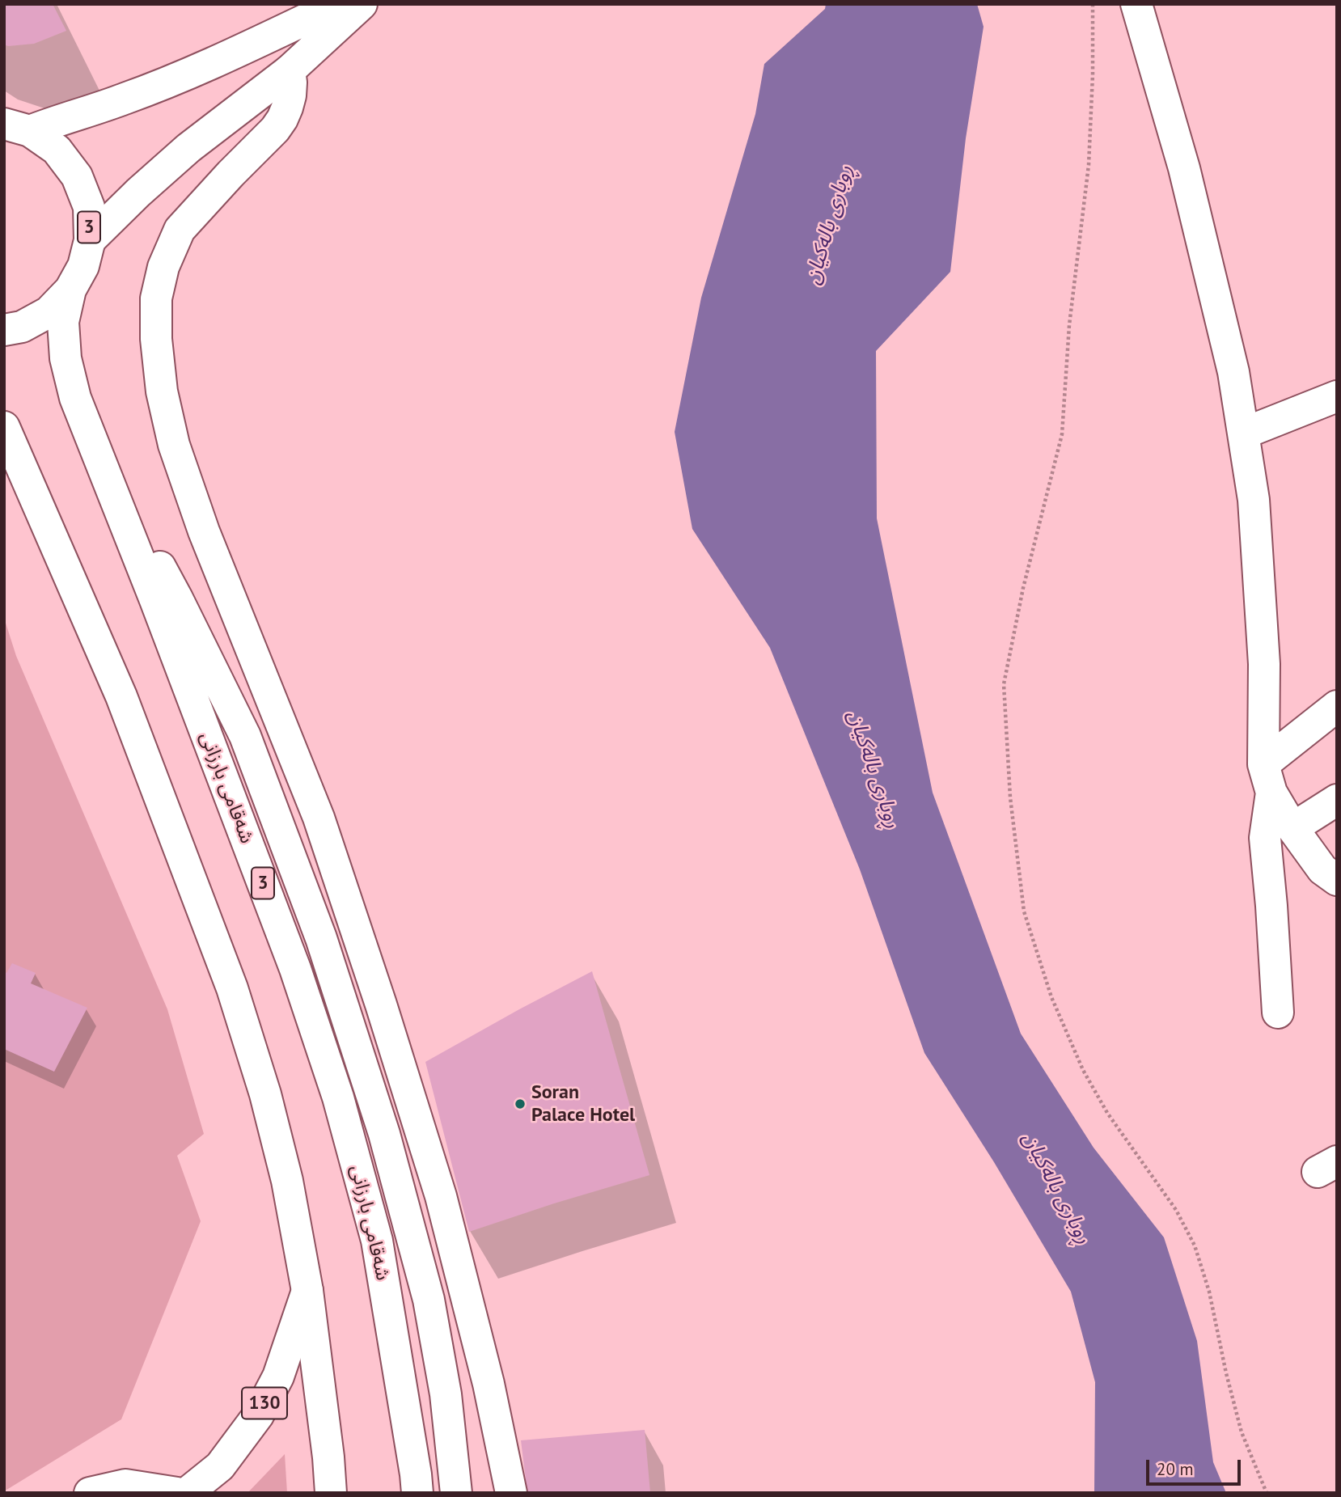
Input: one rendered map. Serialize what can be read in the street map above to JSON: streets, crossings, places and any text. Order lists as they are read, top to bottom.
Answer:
{
  "streets": {
    "main road": ["3", "شەقامی بارزانی", "130"]
  },
  "crossings": [
    ["3", "شەقامی بارزانی"]
  ],
  "water": ["ڕوباری بالەکیان"],
  "places": ["Soran Palace Hotel"],
  "scale_bar": "20 m"
}
